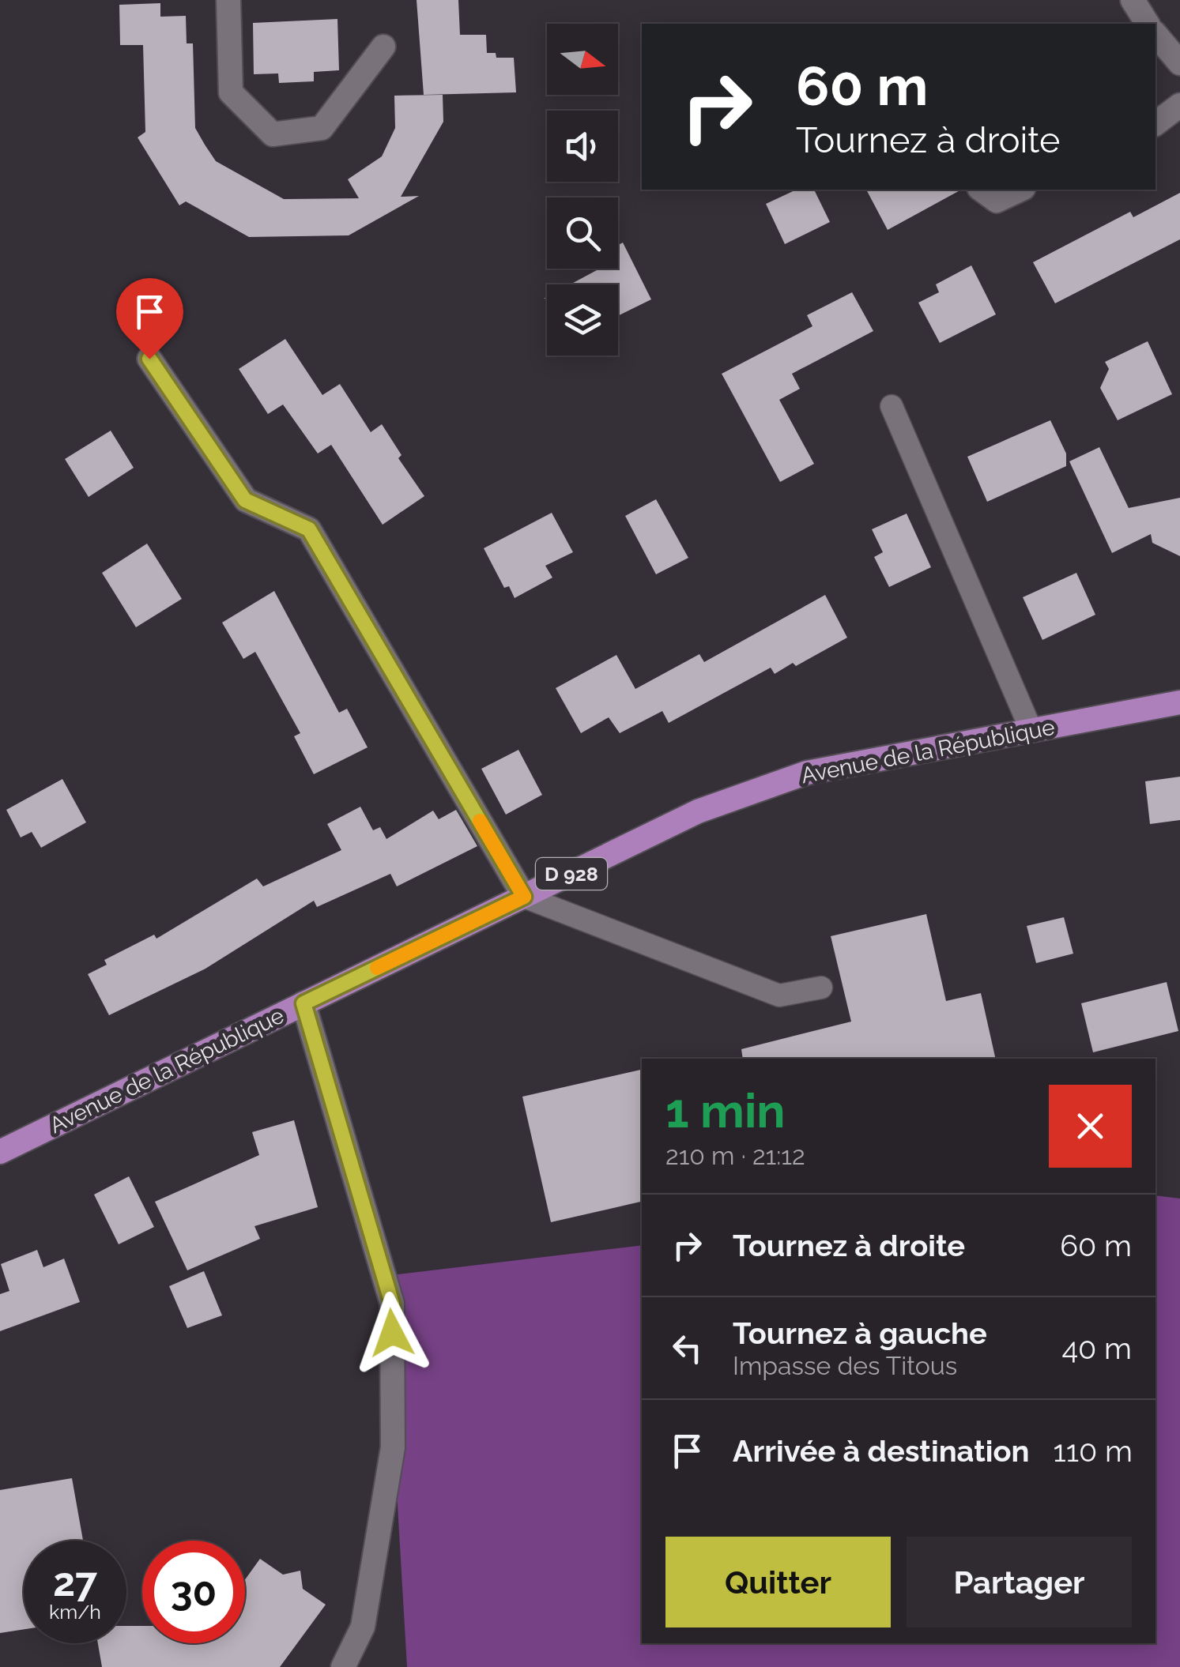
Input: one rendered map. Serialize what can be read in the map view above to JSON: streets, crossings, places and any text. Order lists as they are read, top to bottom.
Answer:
{
  "streets": {
    "main road": ["Avenue de la République", "D 928"]
  },
  "north": "right",
  "page": {
    "turn": ["60 m", "Tournez à droite"],
    "heading": ["1 min", "210 m · 21:12"],
    "list": [
      {
        "name": "Tournez à droite",
        "value": "60 m"
      },
      {
        "name": "Tournez à gauche",
        "note": "Impasse des Titous",
        "value": "40 m"
      },
      {
        "name": "Arrivée à destination",
        "value": "110 m"
      }
    ],
    "buttons": ["Quitter", "Partager"],
    "speed": "27 km/h",
    "limit": "30"
  }
}
